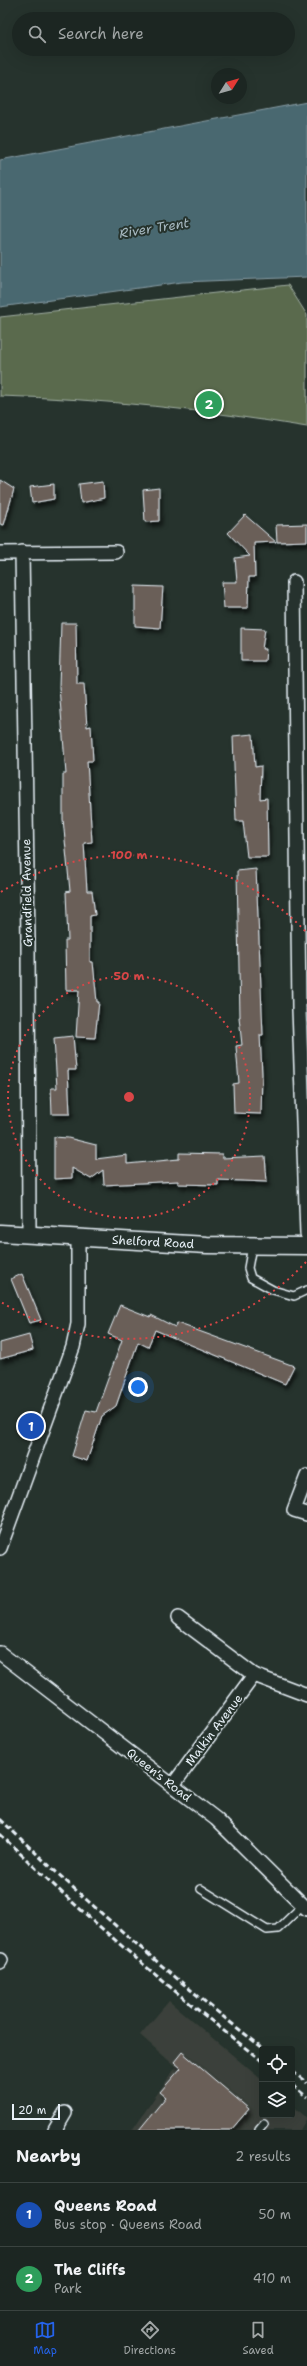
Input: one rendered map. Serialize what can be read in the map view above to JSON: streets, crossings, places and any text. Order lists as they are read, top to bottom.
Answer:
{
  "streets": {
    "street": [
      "Grandfield Avenue",
      "Shelford Road",
      "Malkin Avenue",
      "Queen's Road"
    ]
  },
  "crossings": [
    ["Grandfield Avenue", "Shelford Road"],
    ["Malkin Avenue", "Queen's Road"]
  ],
  "water": ["River Trent"],
  "scale_bar": "20 m",
  "north": "top right",
  "page": {
    "search": "Search here",
    "pins": ["2", "1"],
    "scale": "20 m",
    "heading": ["Nearby", "2 results"],
    "list": [
      {
        "mark": "1",
        "name": "Queens Road",
        "note": "Bus stop · Queens Road",
        "value": "50 m"
      },
      {
        "mark": "2",
        "name": "The Cliffs",
        "note": "Park",
        "value": "410 m"
      }
    ],
    "nav": ["Map", "Directions", "Saved"]
  },
  "rings": ["100 m", "50 m"]
}
